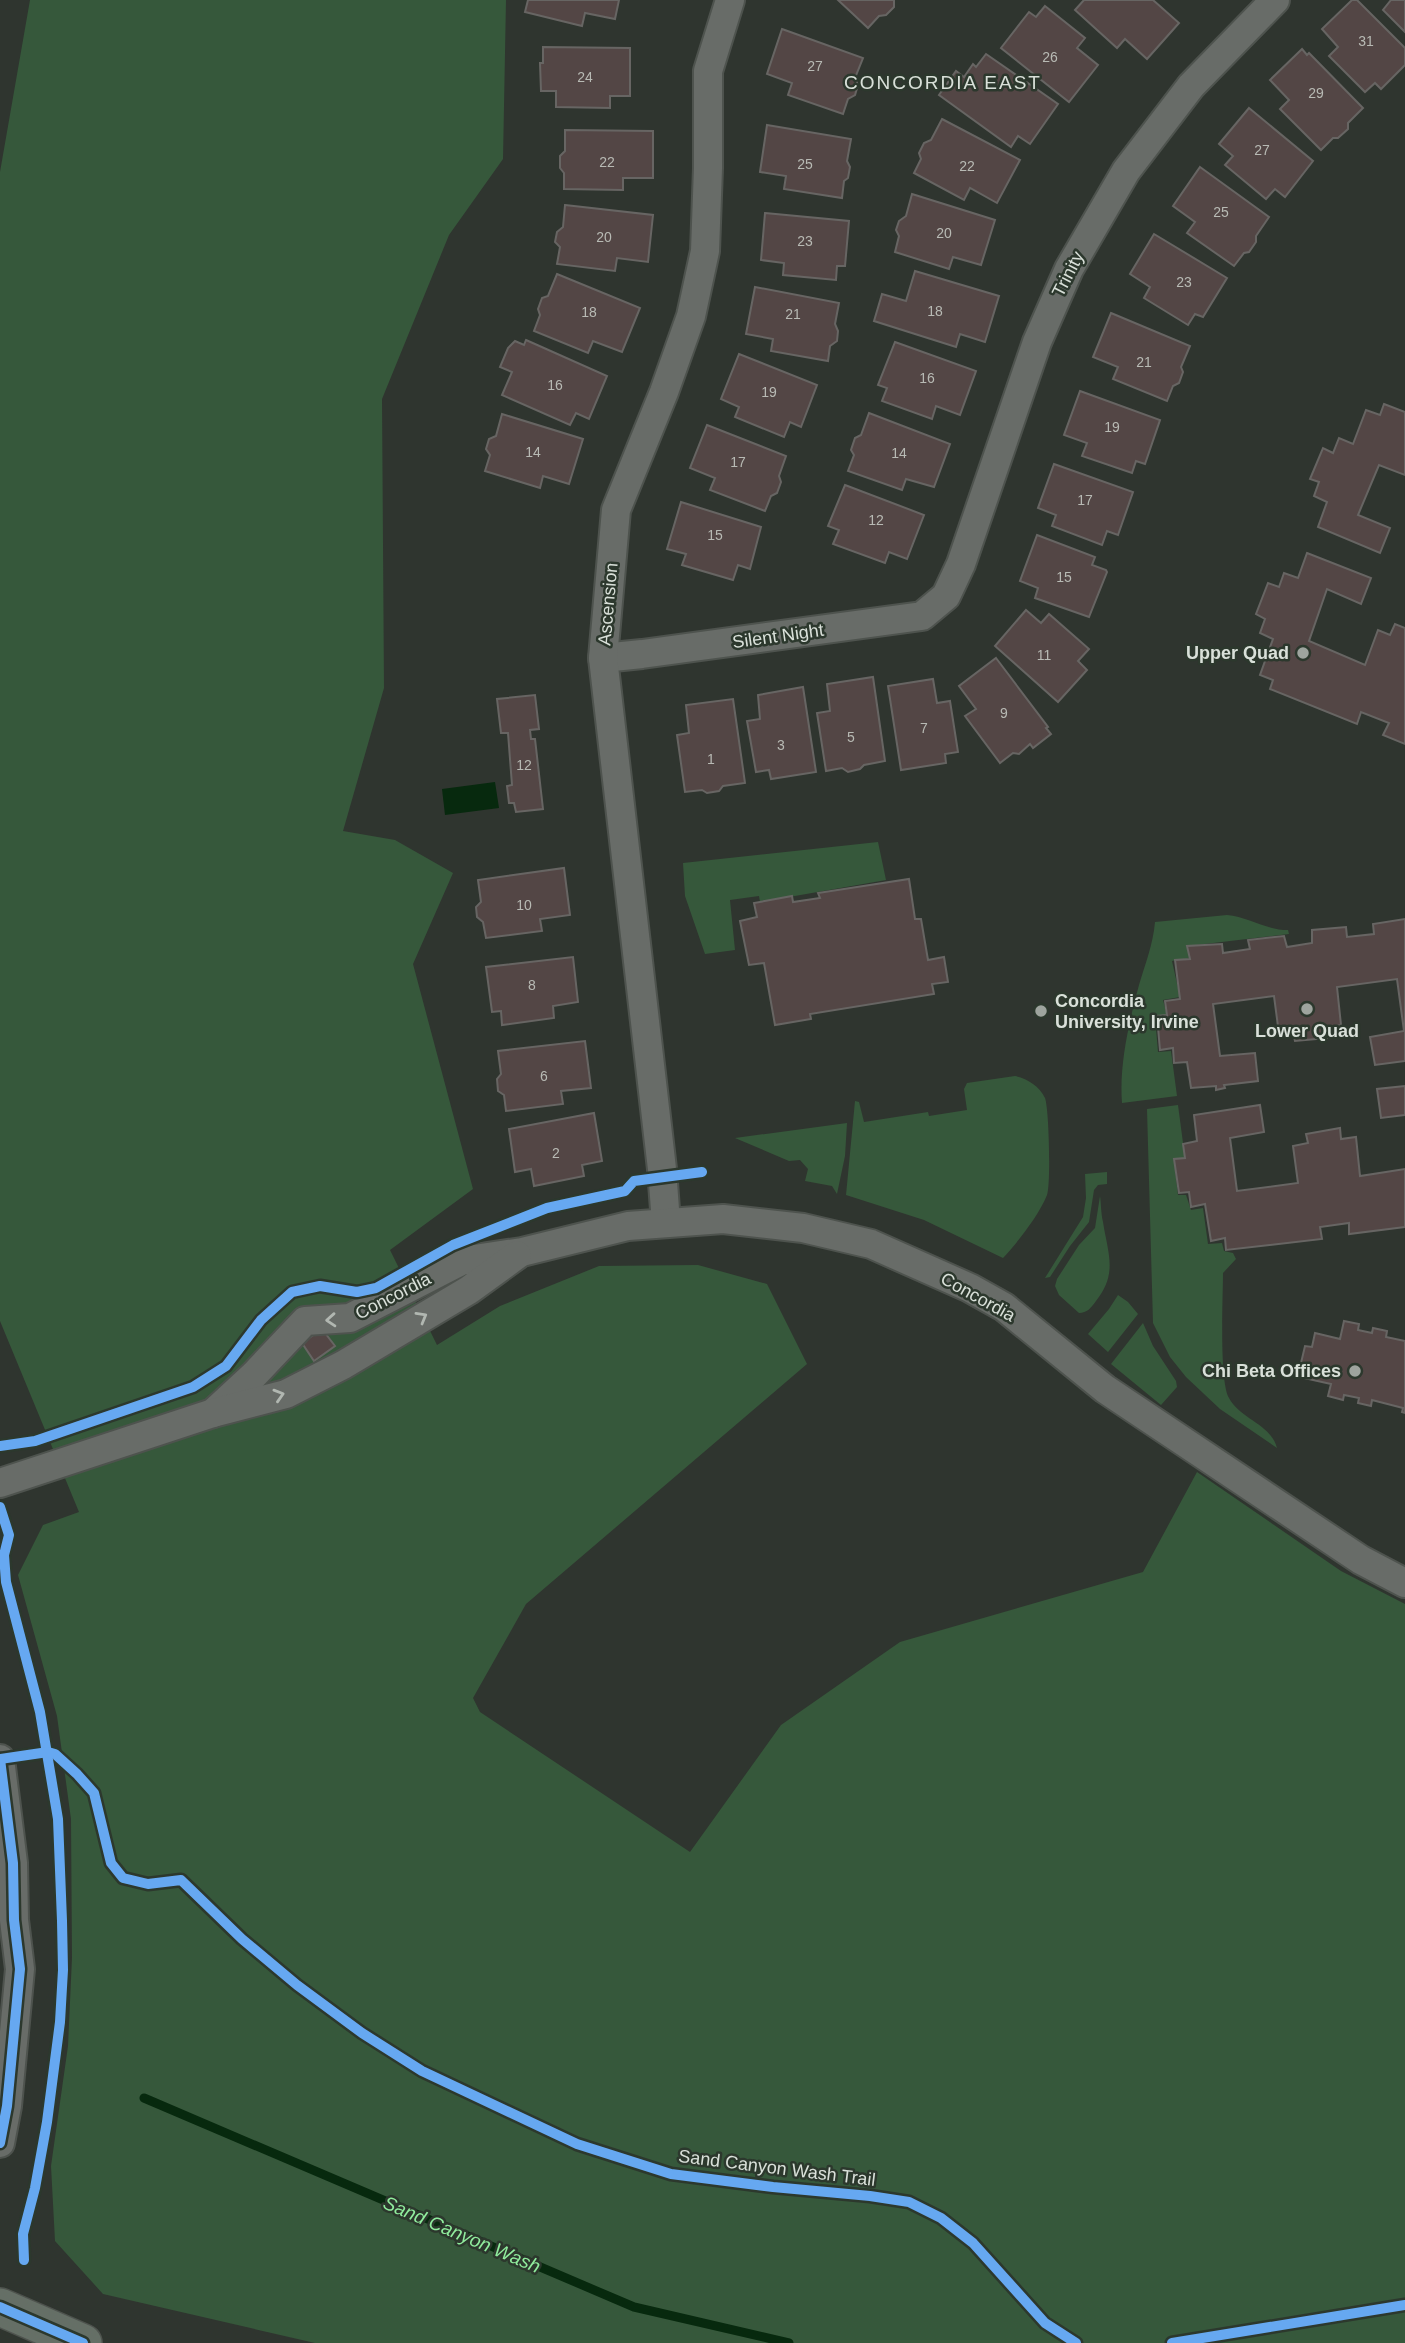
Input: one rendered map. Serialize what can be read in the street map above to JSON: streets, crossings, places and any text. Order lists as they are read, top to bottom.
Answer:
{
  "streets": {
    "street": [
      "Trinity",
      "Ascension",
      "Silent Night",
      "Concordia"
    ],
    "cycle path": ["Sand Canyon Wash Trail"]
  },
  "crossings": [
    ["Trinity", "Silent Night"],
    ["Ascension", "Silent Night"],
    ["Ascension", "Concordia"]
  ],
  "districts": ["CONCORDIA EAST"],
  "water": ["Sand Canyon Wash"],
  "places": [
    "Upper Quad",
    "Lower Quad",
    "Concordia University, Irvine",
    "Chi Beta Offices"
  ],
  "house_numbers": [
    "31",
    "26",
    "27",
    "24",
    "29",
    "27",
    "22",
    "25",
    "22",
    "25",
    "20",
    "20",
    "23",
    "23",
    "18",
    "18",
    "21",
    "21",
    "16",
    "16",
    "19",
    "19",
    "14",
    "14",
    "17",
    "17",
    "12",
    "15",
    "15",
    "11",
    "9",
    "7",
    "5",
    "3",
    "1",
    "12",
    "10",
    "8",
    "6",
    "2"
  ]
}
